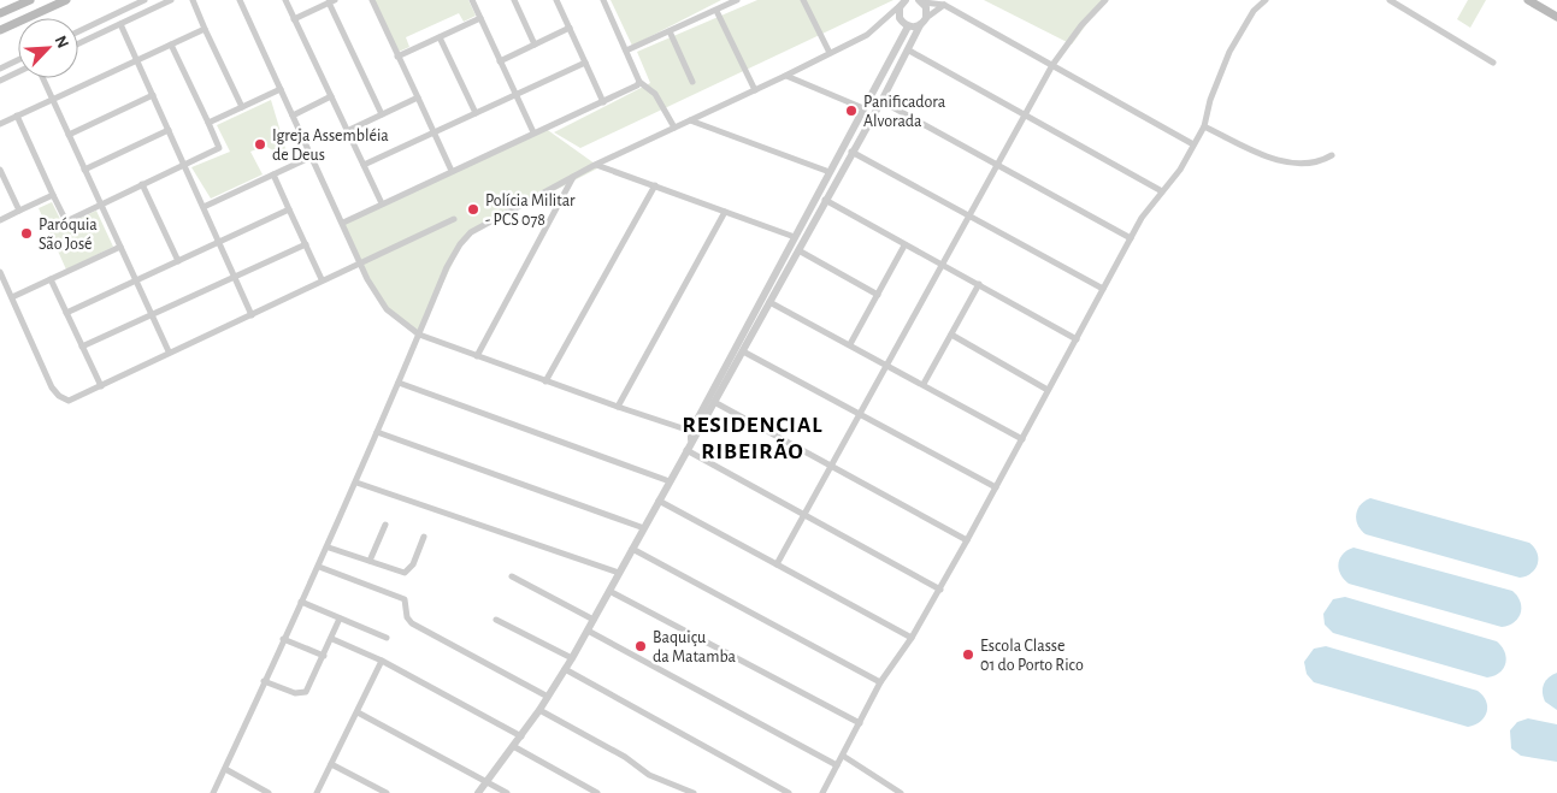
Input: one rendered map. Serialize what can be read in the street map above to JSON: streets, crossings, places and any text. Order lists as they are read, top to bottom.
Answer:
{
  "districts": ["RESIDENCIAL RIBEIRÃO"],
  "places": [
    "Panificadora Alvorada",
    "Igreja Assembléia de Deus",
    "Polícia Militar - PCS 078",
    "Paróquia São José",
    "Baquiçu da Matamba",
    "Escola Classe 01 do Porto Rico"
  ],
  "north": "top right"
}
